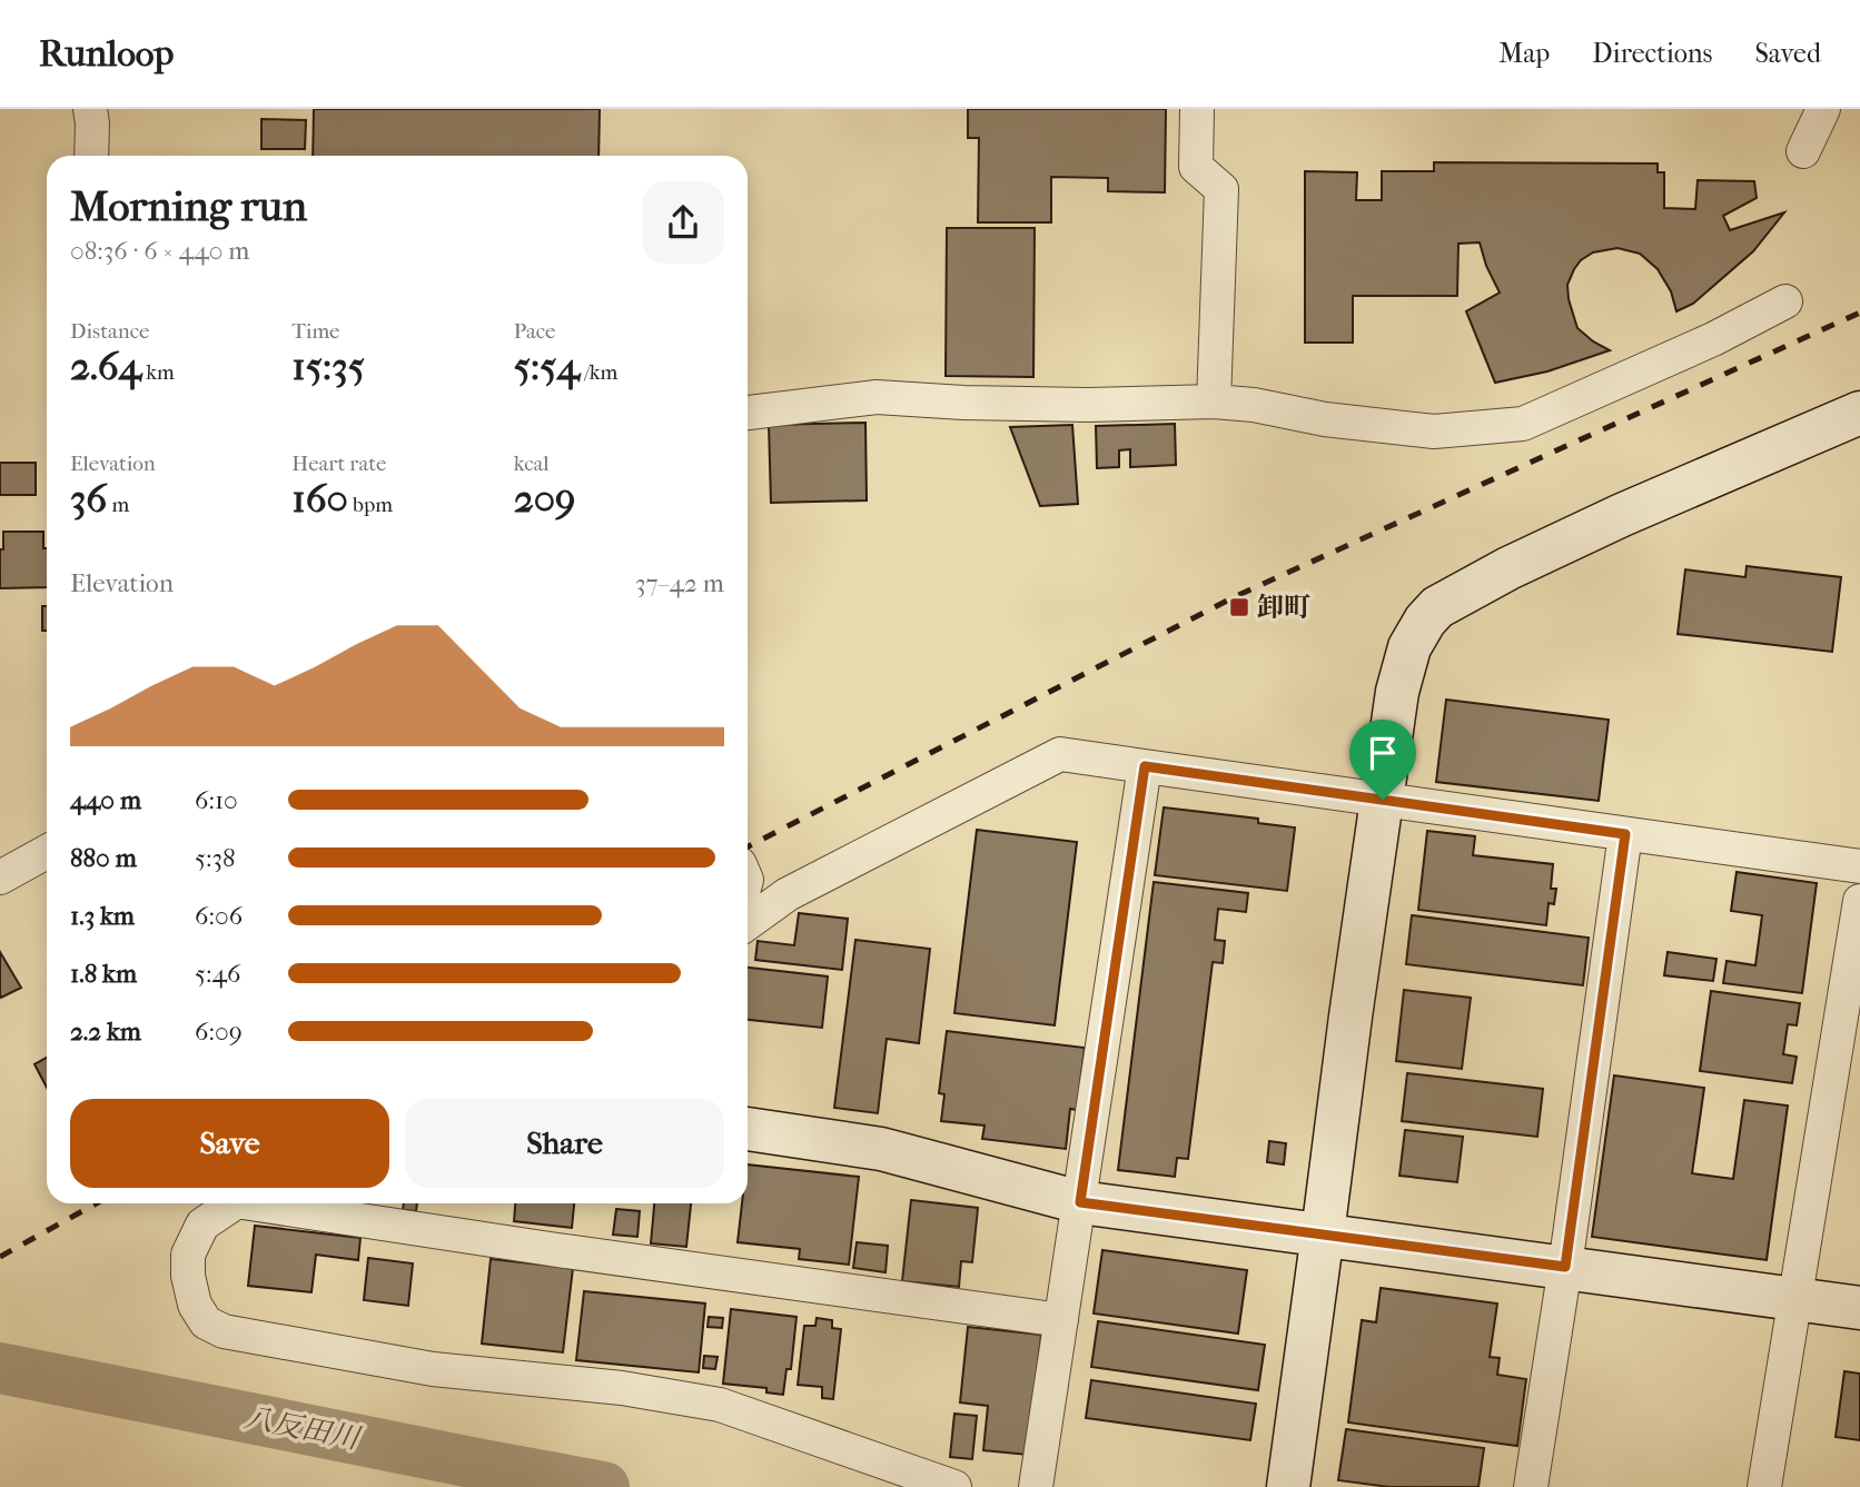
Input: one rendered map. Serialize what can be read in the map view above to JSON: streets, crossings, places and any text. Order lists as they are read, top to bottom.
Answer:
{
  "water": ["八反田川"],
  "places": {
    "transit": ["卸町"]
  },
  "page": {
    "header": "Runloop",
    "nav": ["Map", "Directions", "Saved"],
    "heading": ["Morning run", "08:36 · 6 × 440 m"],
    "stats": [
      ["Distance", "2.64 km"],
      ["Time", "15:35"],
      ["Pace", "5:54 /km"],
      ["Elevation", "36 m"],
      ["Heart rate", "160 bpm"],
      ["kcal", "209"]
    ],
    "chart": ["Elevation", "37–42 m"],
    "list": [
      {
        "name": "440 m",
        "note": "6:10"
      },
      {
        "name": "880 m",
        "note": "5:38"
      },
      {
        "name": "1.3 km",
        "note": "6:06"
      },
      {
        "name": "1.8 km",
        "note": "5:46"
      },
      {
        "name": "2.2 km",
        "note": "6:09"
      }
    ],
    "buttons": ["Save", "Share"]
  }
}
